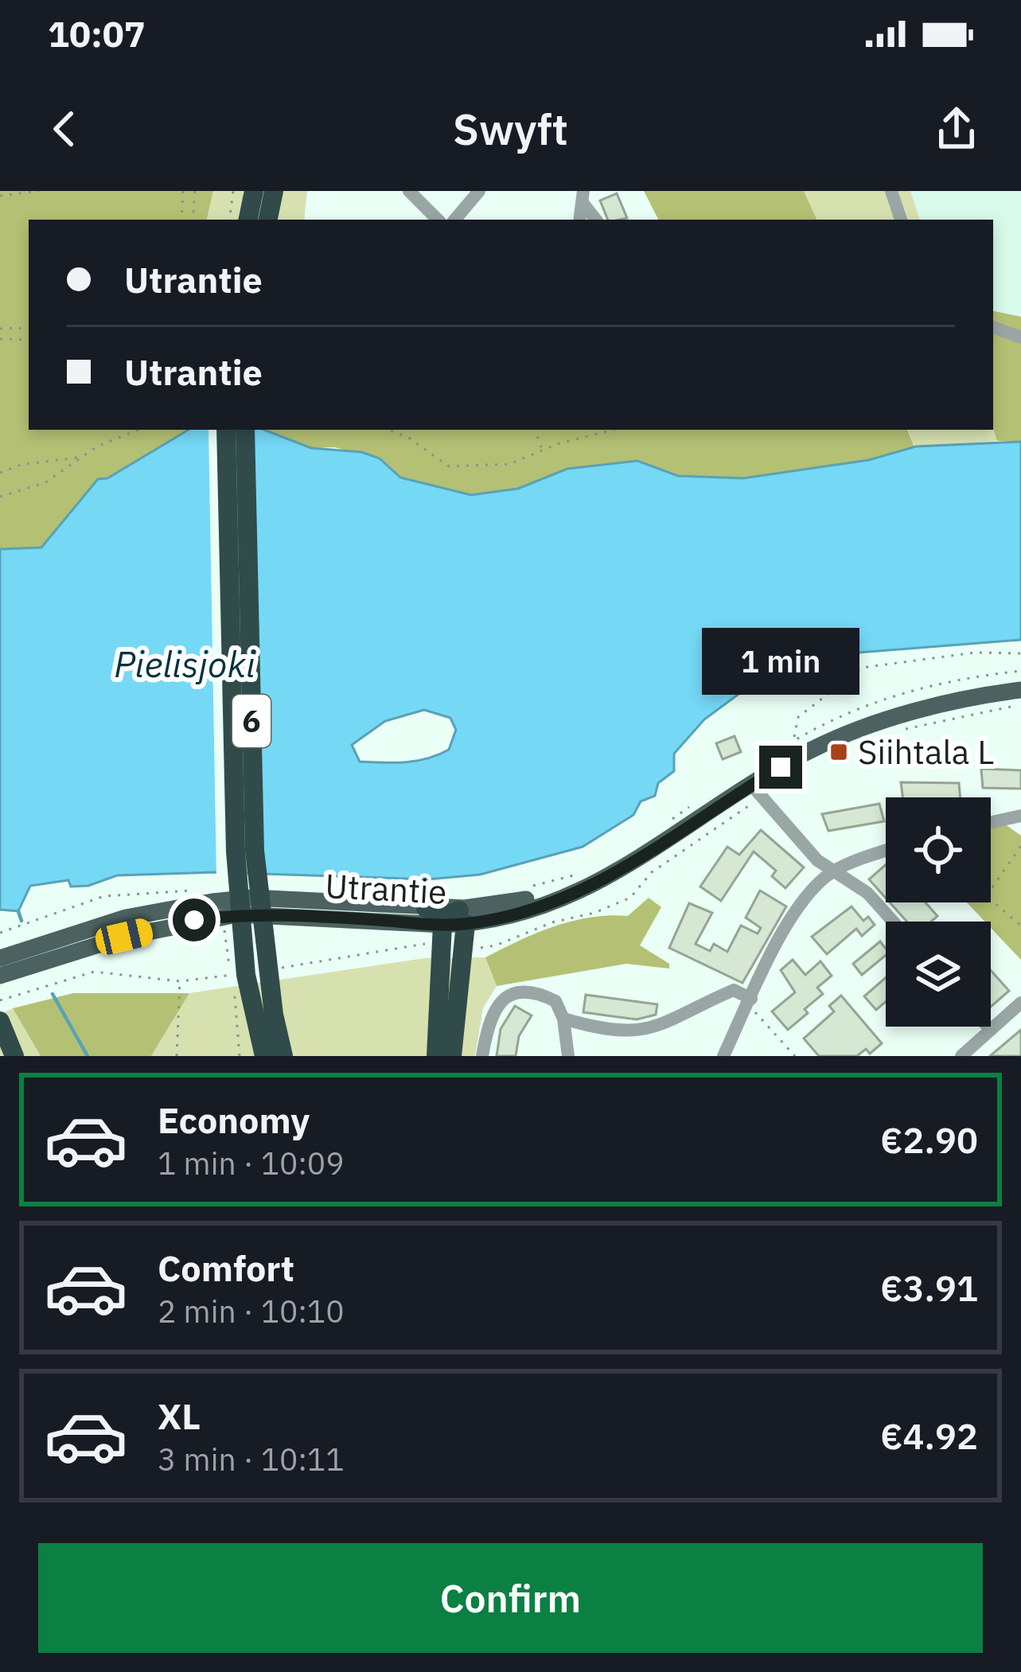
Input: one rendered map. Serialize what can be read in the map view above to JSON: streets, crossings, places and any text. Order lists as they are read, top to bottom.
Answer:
{
  "streets": {
    "highway": ["6"],
    "main road": ["Utrantie"]
  },
  "water": ["Pielisjoki"],
  "places": {
    "transit": ["Siihtala L"]
  },
  "page": {
    "status": "10:07",
    "header": "Swyft",
    "banner": ["Utrantie", "Utrantie"],
    "bubble": "1 min",
    "list": [
      {
        "name": "Economy",
        "note": "1 min · 10:09",
        "value": "€2.90"
      },
      {
        "name": "Comfort",
        "note": "2 min · 10:10",
        "value": "€3.91"
      },
      {
        "name": "XL",
        "note": "3 min · 10:11",
        "value": "€4.92"
      }
    ],
    "buttons": "Confirm"
  }
}
